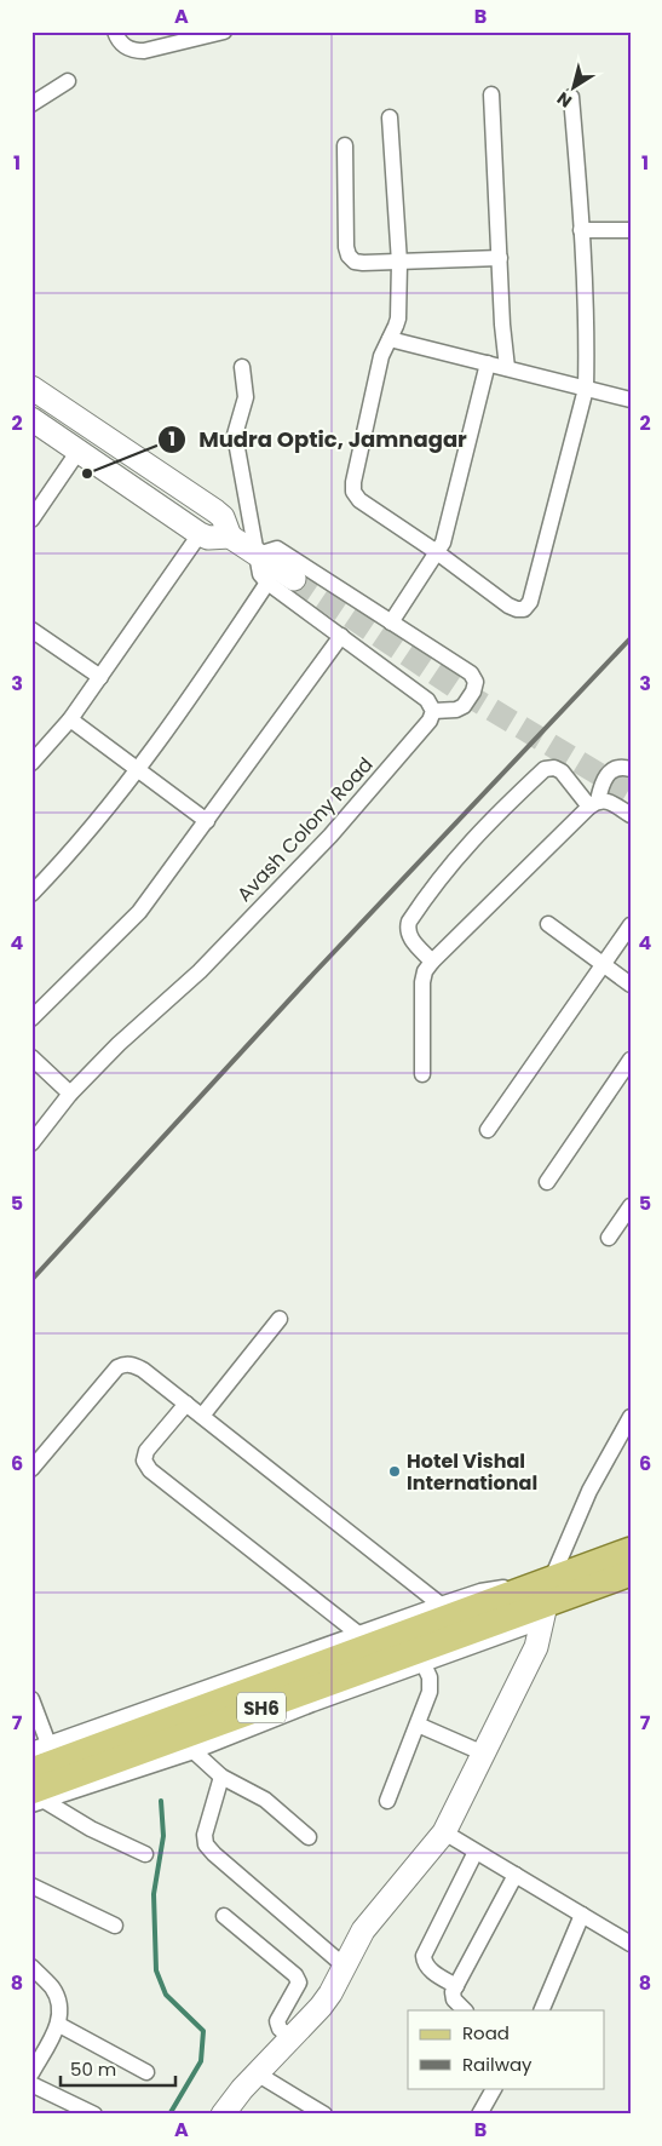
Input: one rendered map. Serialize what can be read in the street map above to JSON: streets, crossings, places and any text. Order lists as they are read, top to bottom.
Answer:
{
  "streets": {
    "main road": ["SH6"],
    "street": ["Avash Colony Road"]
  },
  "places": ["Mudra Optic, Jamnagar", "Hotel Vishal International"],
  "legend": ["Road", "Railway"],
  "scale_bar": "50 m",
  "north": "bottom left",
  "grid": {
    "columns": ["A", "B"],
    "rows": [
      "1",
      "2",
      "3",
      "4",
      "5",
      "6",
      "7",
      "8"
    ]
  }
}
